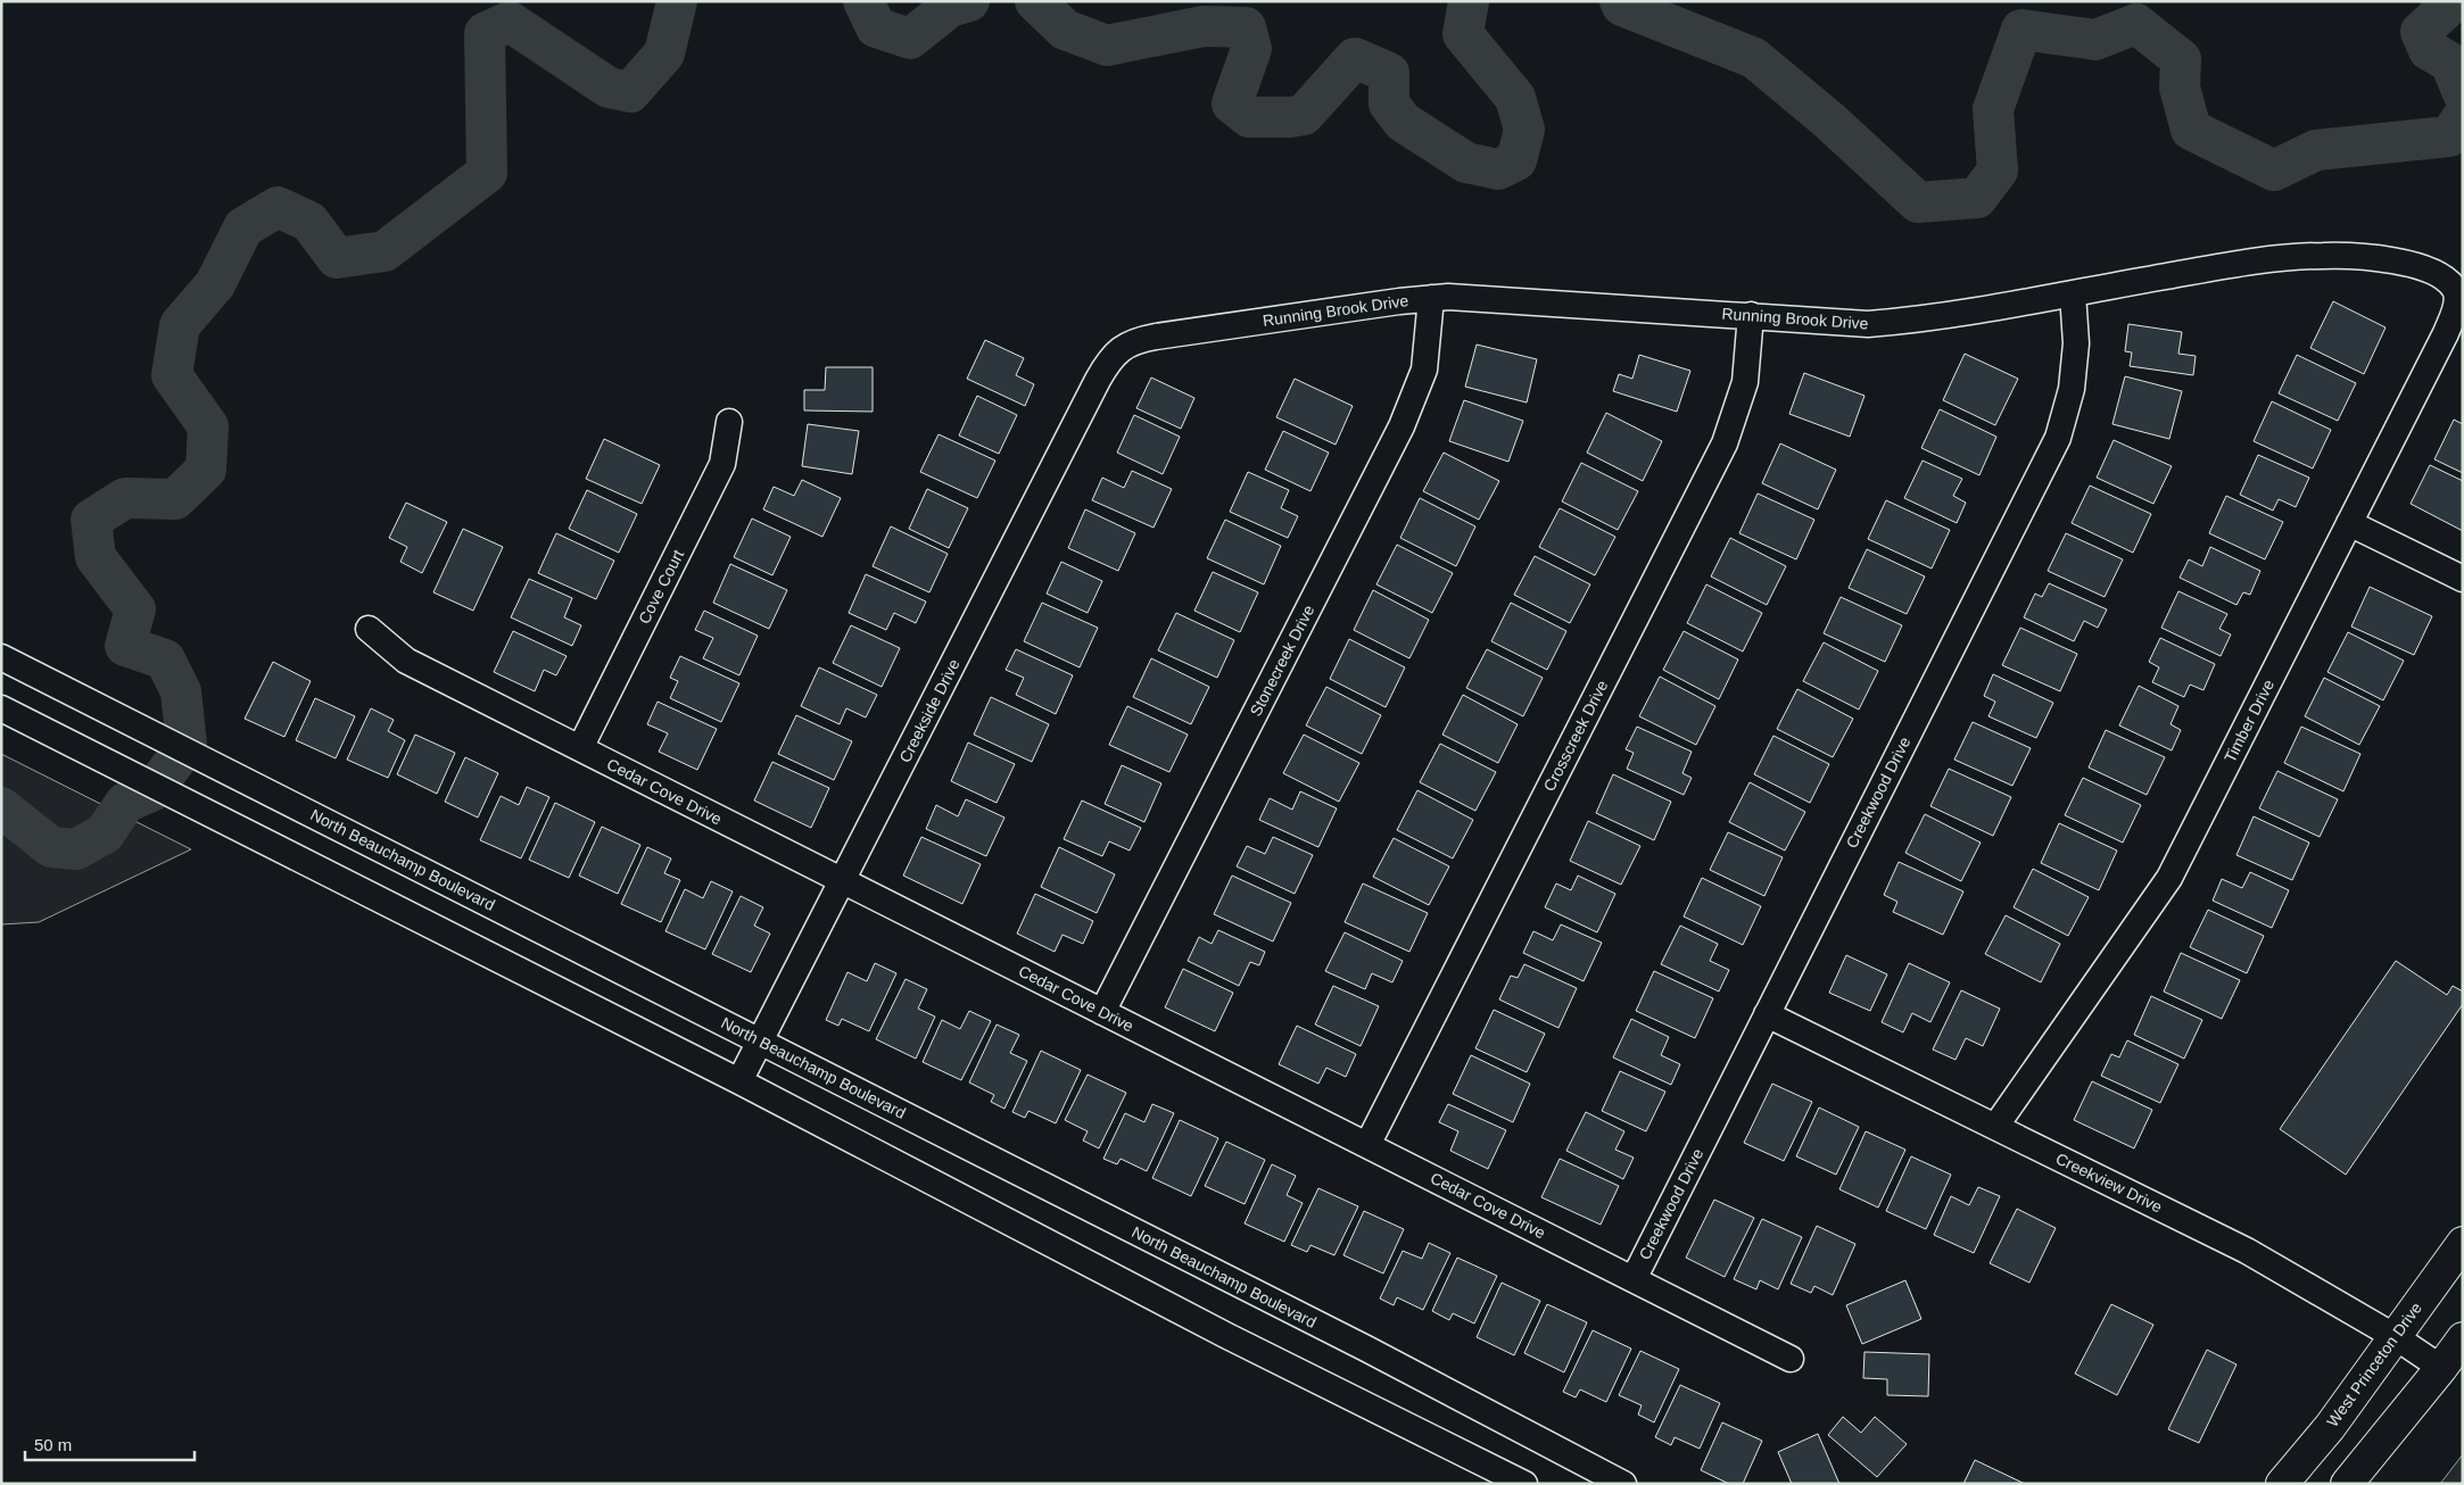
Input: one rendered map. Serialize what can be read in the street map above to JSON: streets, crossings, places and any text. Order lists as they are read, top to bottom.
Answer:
{
  "streets": {
    "highway": ["West Princeton Drive"],
    "street": [
      "Running Brook Drive",
      "Cove Court",
      "Stonecreek Drive",
      "Creekside Drive",
      "Timber Drive",
      "Crosscreek Drive",
      "Cedar Cove Drive",
      "Creekwood Drive",
      "North Beauchamp Boulevard",
      "Creekview Drive"
    ]
  },
  "crossings": [
    ["Running Brook Drive", "Stonecreek Drive"],
    ["Running Brook Drive", "Creekside Drive"],
    ["Running Brook Drive", "Timber Drive"],
    ["Running Brook Drive", "Crosscreek Drive"],
    ["Running Brook Drive", "Creekwood Drive"],
    ["Cove Court", "Cedar Cove Drive"],
    ["Stonecreek Drive", "Cedar Cove Drive"],
    ["Creekside Drive", "Cedar Cove Drive"],
    ["Creekside Drive", "North Beauchamp Boulevard"],
    ["Timber Drive", "Creekview Drive"],
    ["Crosscreek Drive", "Cedar Cove Drive"],
    ["Cedar Cove Drive", "Creekwood Drive"],
    ["Creekwood Drive", "Creekview Drive"],
    ["Creekview Drive", "West Princeton Drive"]
  ],
  "scale_bar": "50 m"
}
